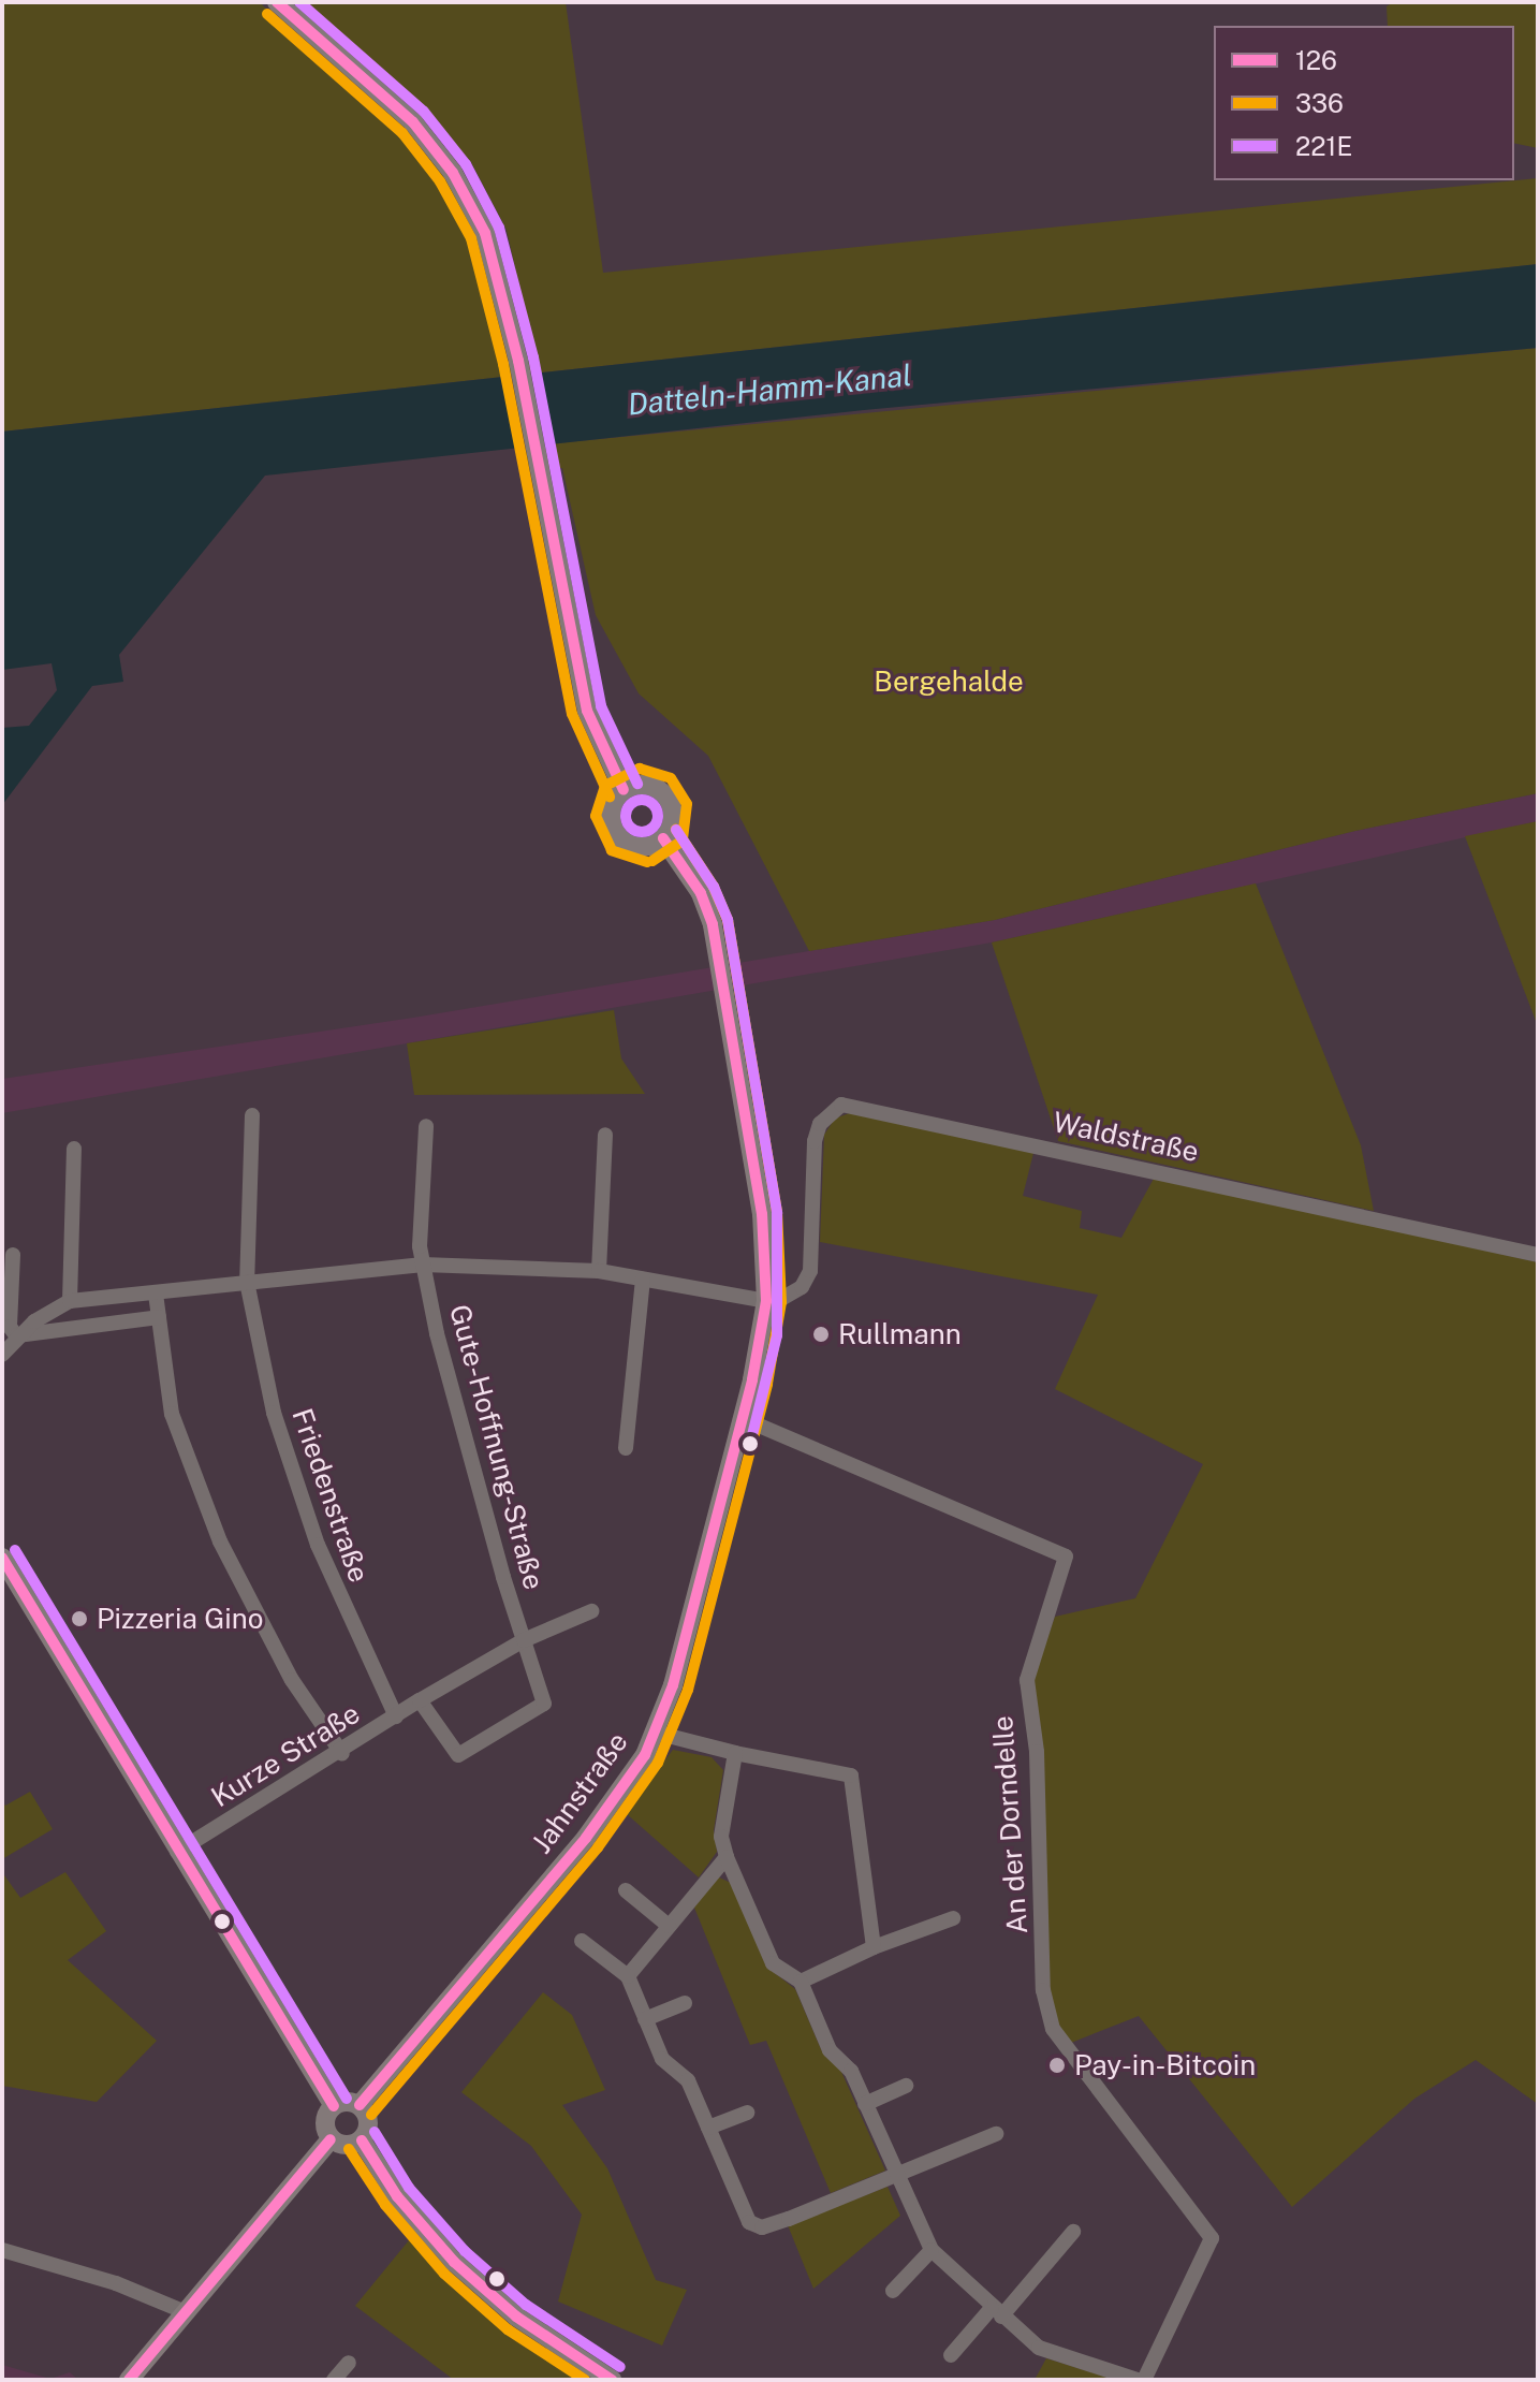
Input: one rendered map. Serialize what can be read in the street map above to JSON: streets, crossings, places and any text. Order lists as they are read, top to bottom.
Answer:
{
  "streets": {
    "main road": ["Jahnstraße"],
    "street": [
      "Waldstraße",
      "Gute-Hoffnung-Straße",
      "Friedenstraße",
      "Kurze Straße",
      "An der Dorndelle"
    ]
  },
  "crossings": [
    ["Waldstraße", "Jahnstraße"],
    ["Gute-Hoffnung-Straße", "Kurze Straße"],
    ["Friedenstraße", "Kurze Straße"],
    ["Jahnstraße", "An der Dorndelle"]
  ],
  "water": ["Datteln-Hamm-Kanal"],
  "parks": ["Bergehalde"],
  "places": ["Rullmann", "Pizzeria Gino", "Pay-in-Bitcoin"],
  "lines": ["transit line 126", "transit line 221E", "transit line 336"],
  "legend": ["126", "336", "221E"]
}
